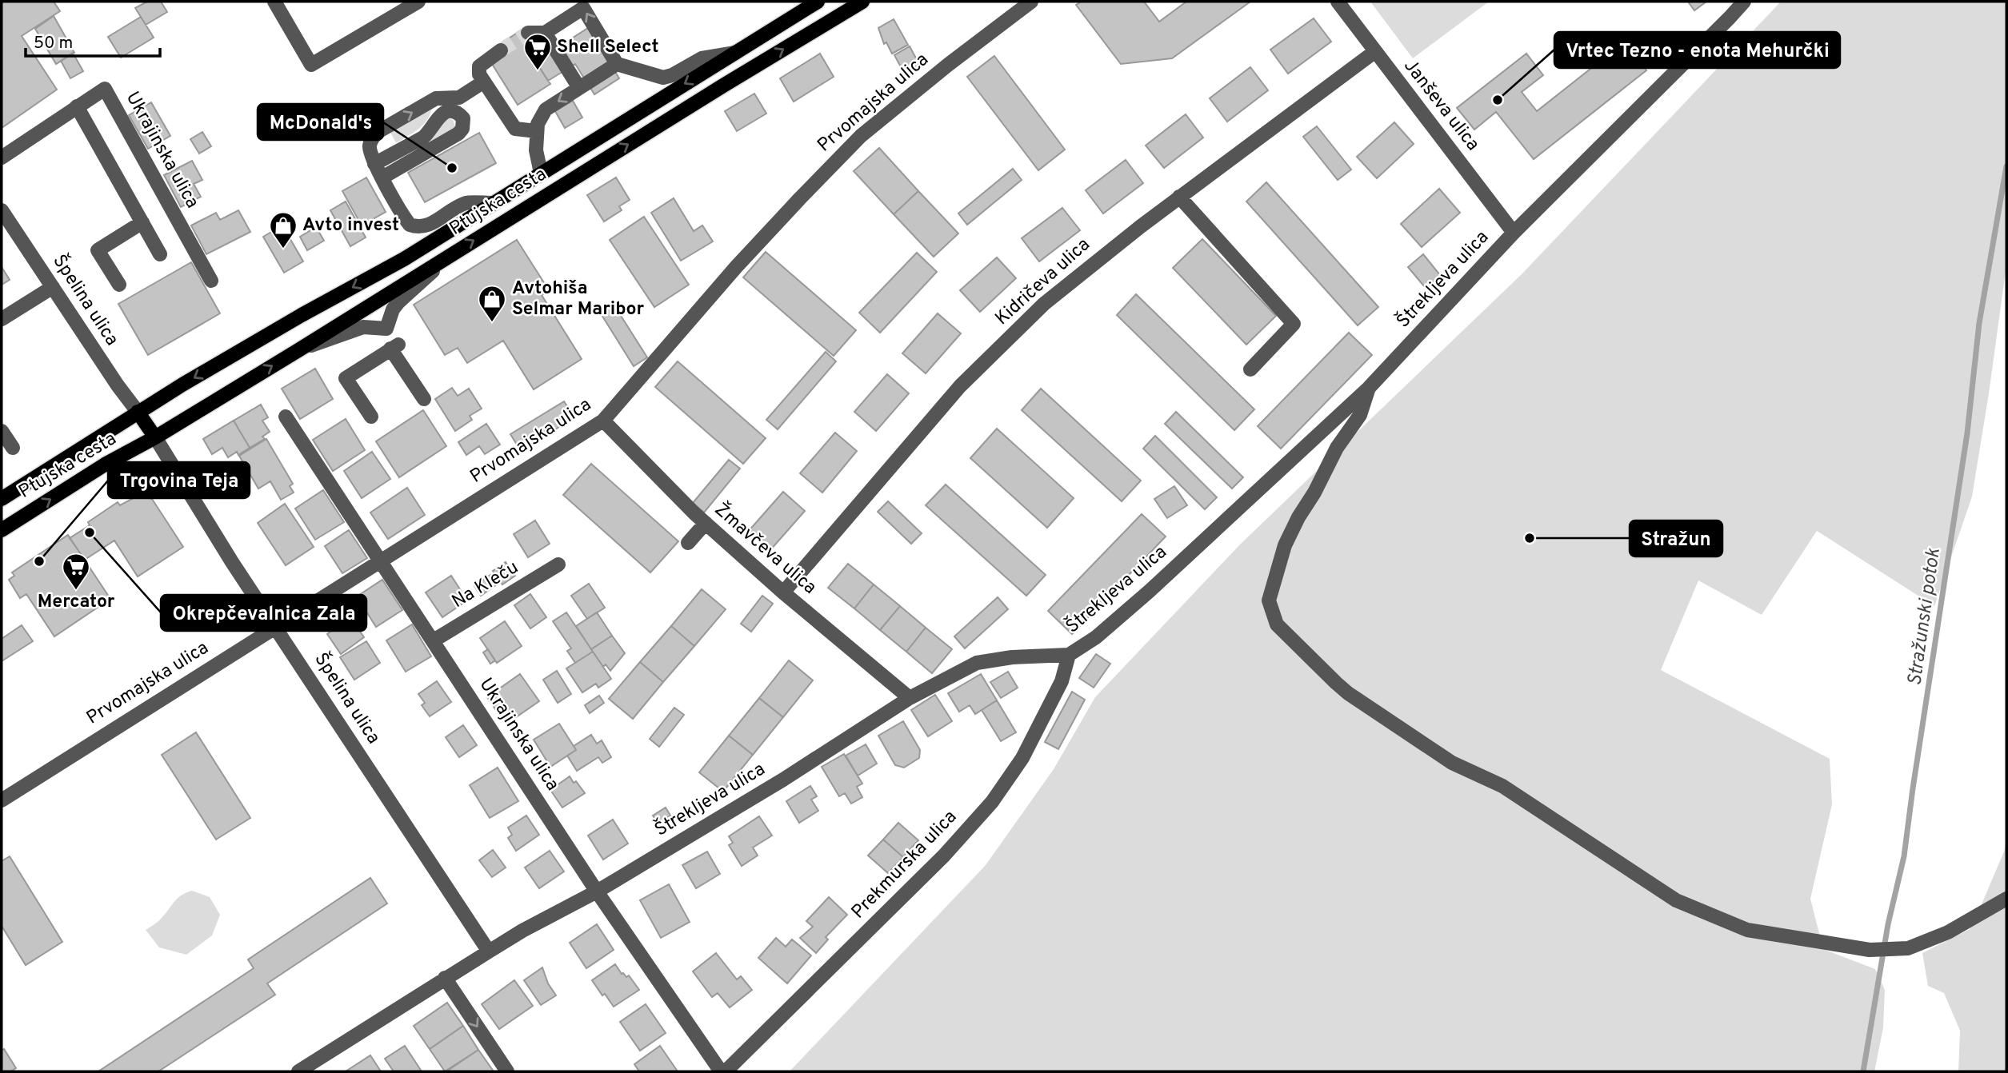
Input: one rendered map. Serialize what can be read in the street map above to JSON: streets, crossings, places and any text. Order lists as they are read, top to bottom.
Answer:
{
  "streets": {
    "main road": ["Ptujska cesta"],
    "street": [
      "Prvomajska ulica",
      "Janševa ulica",
      "Ukrajinska ulica",
      "Štrekljeva ulica",
      "Kidričeva ulica",
      "Špelina ulica",
      "Žmavčeva ulica",
      "Na Kleču",
      "Prekmurska ulica"
    ]
  },
  "crossings": [
    ["Prvomajska ulica", "Ukrajinska ulica"],
    ["Prvomajska ulica", "Špelina ulica"],
    ["Prvomajska ulica", "Žmavčeva ulica"],
    ["Janševa ulica", "Štrekljeva ulica"],
    ["Janševa ulica", "Kidričeva ulica"],
    ["Ukrajinska ulica", "Štrekljeva ulica"],
    ["Ukrajinska ulica", "Na Kleču"],
    ["Ptujska cesta", "Špelina ulica"],
    ["Štrekljeva ulica", "Špelina ulica"],
    ["Štrekljeva ulica", "Žmavčeva ulica"],
    ["Štrekljeva ulica", "Prekmurska ulica"],
    ["Kidričeva ulica", "Žmavčeva ulica"]
  ],
  "water": ["Stražunski potok"],
  "places": {
    "supermarket": ["Shell Select", "Mercator"],
    "other": [
      "Vrtec Tezno - enota Mehurčki",
      "McDonald's",
      "Okrepčevalnica Zala",
      "Stražun",
      "Trgovina Teja"
    ],
    "shop": ["Avto invest", "Avtohiša Selmar Maribor"]
  },
  "scale_bar": "50 m"
}
